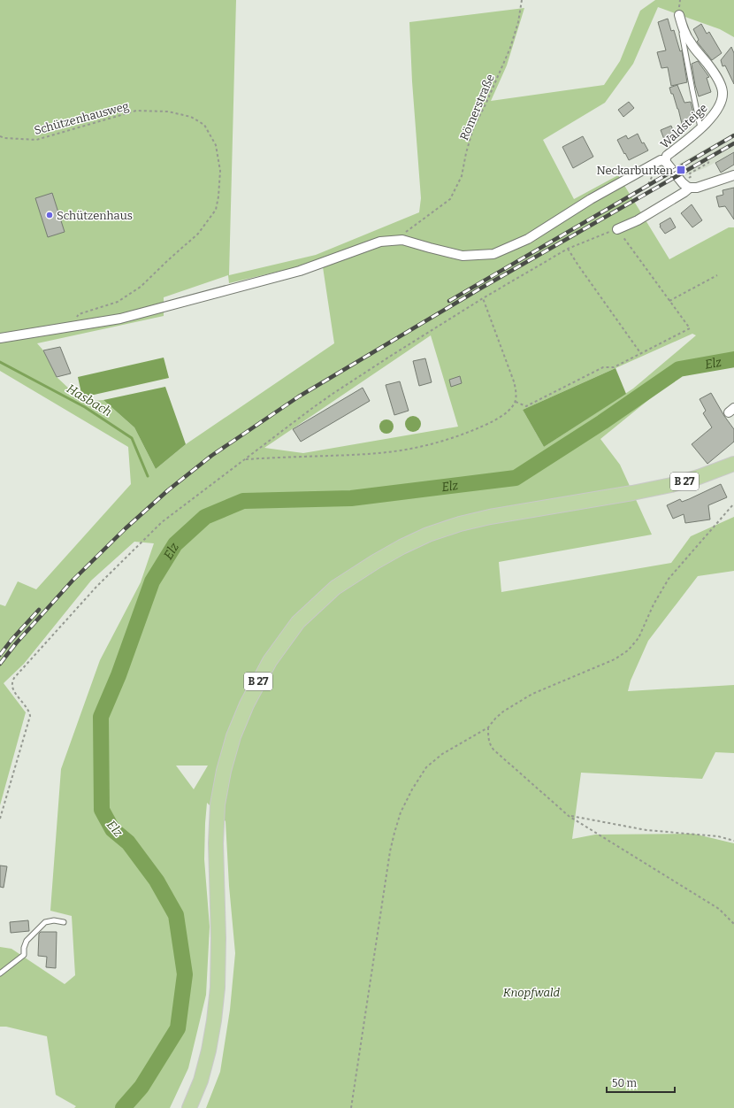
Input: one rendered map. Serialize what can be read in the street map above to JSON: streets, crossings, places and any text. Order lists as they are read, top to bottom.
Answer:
{
  "streets": {
    "main road": ["B 27"],
    "street": ["Waldsteige"],
    "path": ["Römerstraße", "Schützenhausweg"]
  },
  "crossings": [
    ["Römerstraße", "Waldsteige"]
  ],
  "water": ["Elz", "Hasbach"],
  "parks": ["Knopfwald"],
  "places": {
    "transit": ["Neckarburken"],
    "other": ["Schützenhaus"]
  },
  "scale_bar": "50 m"
}
